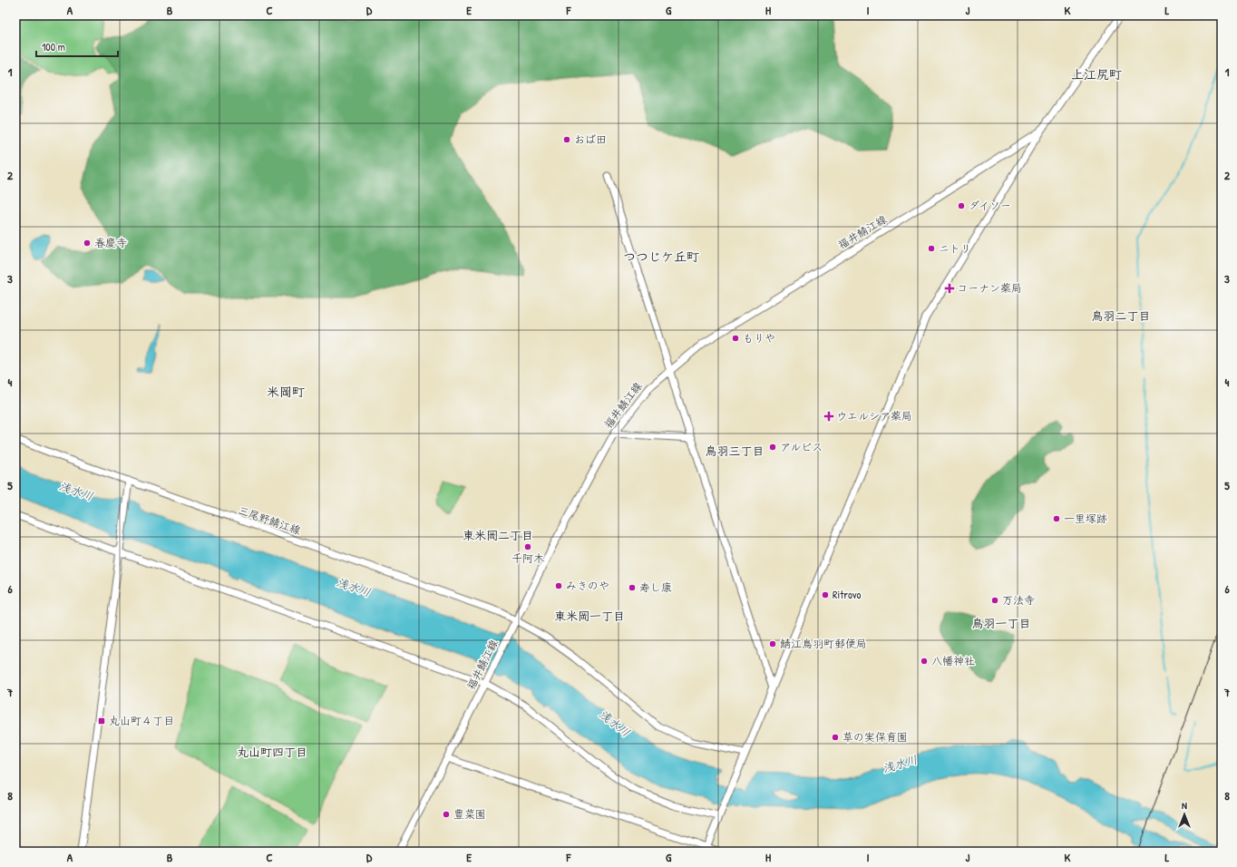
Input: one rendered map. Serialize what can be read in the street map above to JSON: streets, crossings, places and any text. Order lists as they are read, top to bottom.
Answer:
{
  "streets": {
    "street": ["福井鯖江線", "三尾野鯖江線"]
  },
  "crossings": [
    ["福井鯖江線", "三尾野鯖江線"]
  ],
  "districts": [
    "上江尻町",
    "つつじケ丘町",
    "鳥羽二丁目",
    "米岡町",
    "鳥羽三丁目",
    "東米岡二丁目",
    "東米岡一丁目",
    "鳥羽一丁目",
    "丸山町四丁目"
  ],
  "water": ["浅水川"],
  "places": {
    "other": [
      "おば田",
      "ダイソー",
      "春慶寺",
      "ニトリ",
      "もりや",
      "アルビス",
      "一里塚跡",
      "千阿木",
      "みきのや",
      "寿し康",
      "Ritrovo",
      "万法寺",
      "鯖江鳥羽町郵便局",
      "八幡神社",
      "草の実保育園",
      "豊菜園"
    ],
    "health": ["コーナン薬局", "ウエルシア薬局"],
    "transit": ["丸山町４丁目"]
  },
  "scale_bar": "100 m",
  "north": "top",
  "grid": {
    "columns": [
      "A",
      "B",
      "C",
      "D",
      "E",
      "F",
      "G",
      "H",
      "I",
      "J",
      "K",
      "L"
    ],
    "rows": [
      "1",
      "2",
      "3",
      "4",
      "5",
      "6",
      "7",
      "8"
    ]
  }
}
